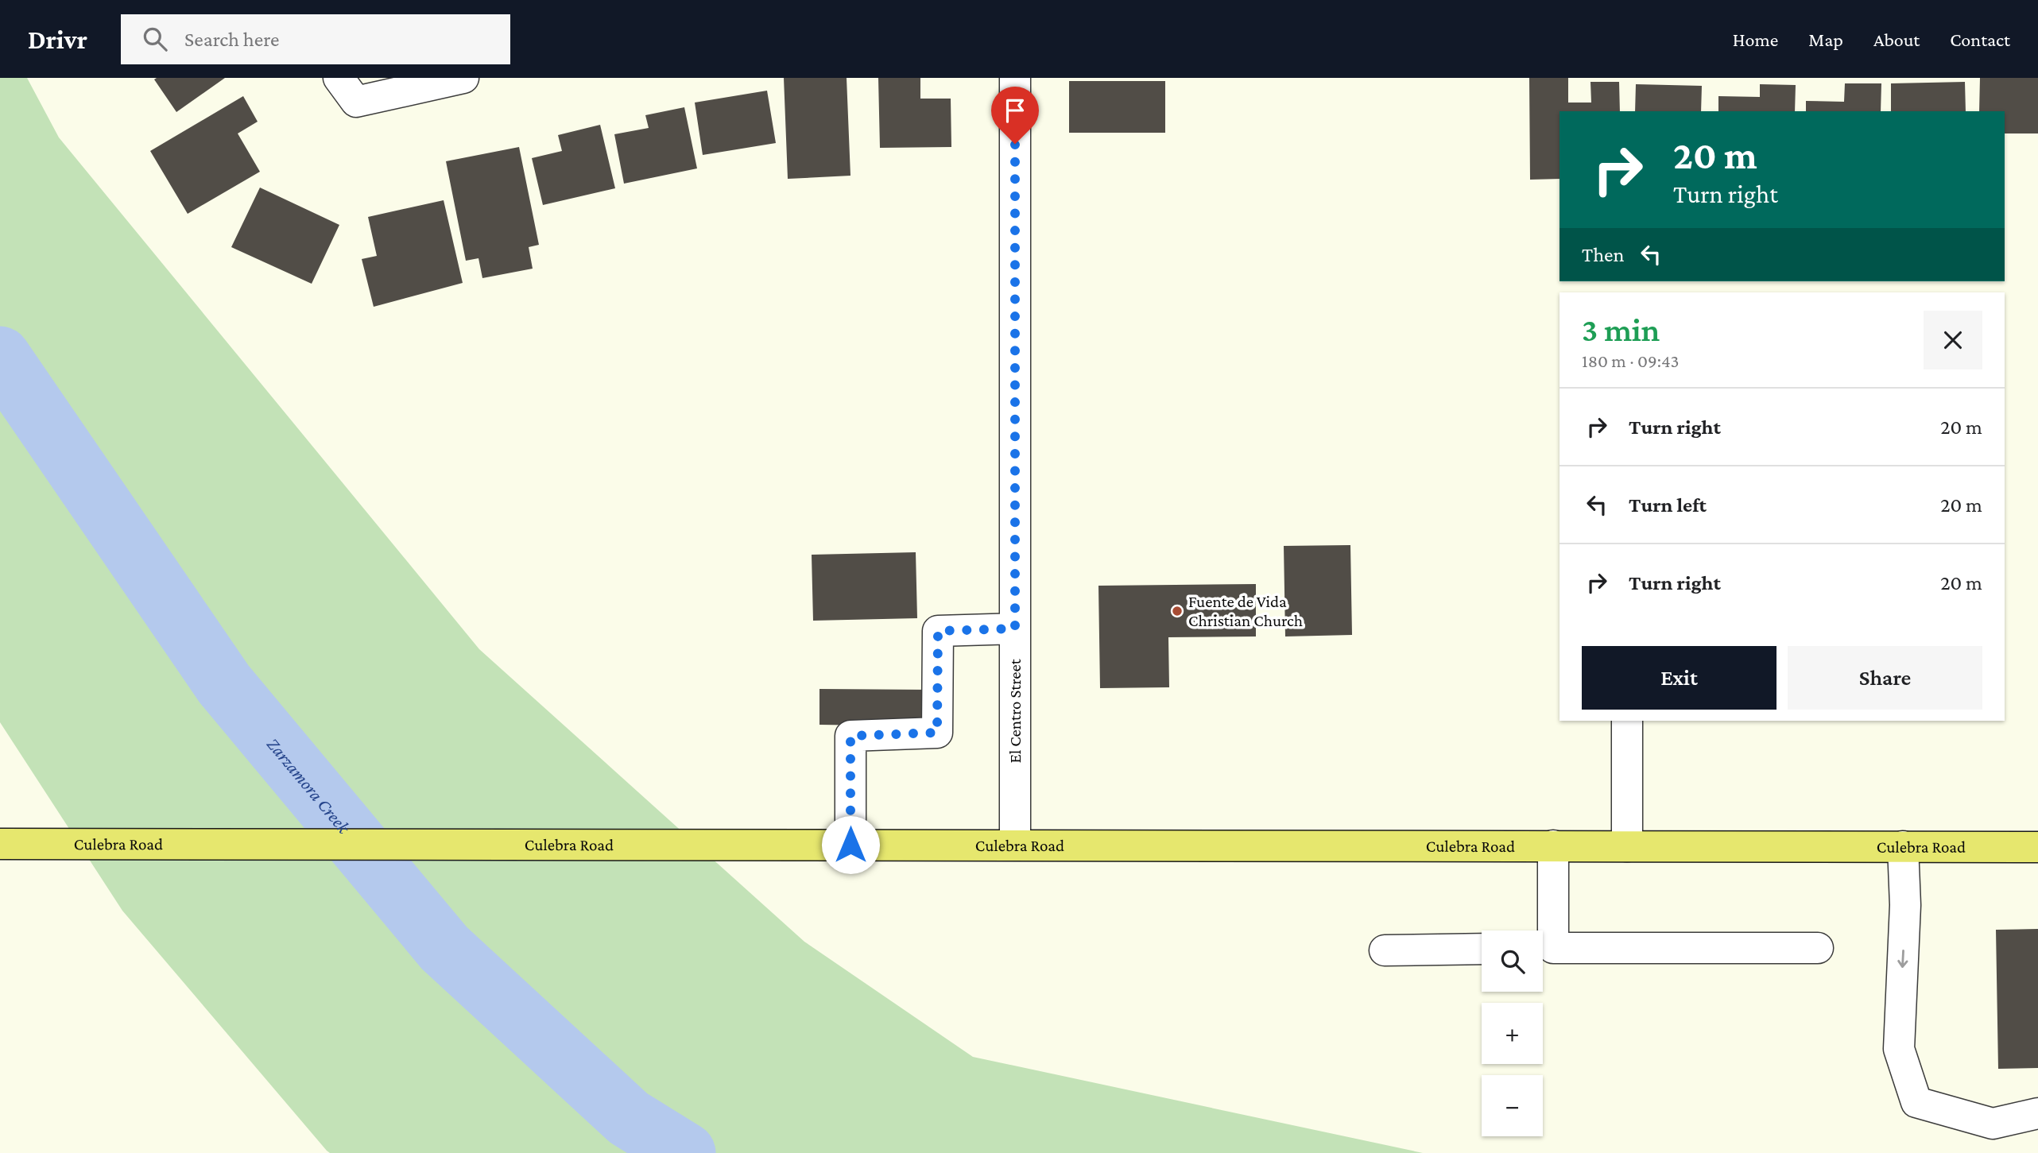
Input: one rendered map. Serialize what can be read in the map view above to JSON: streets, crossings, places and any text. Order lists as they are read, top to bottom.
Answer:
{
  "streets": {
    "main road": ["Culebra Road"],
    "street": ["El Centro Street"]
  },
  "crossings": [
    ["El Centro Street", "Culebra Road"]
  ],
  "water": ["Zarzamora Creek"],
  "places": ["Fuente de Vida Christian Church"],
  "page": {
    "header": "Drivr",
    "search": "Search here",
    "nav": [
      "Home",
      "Map",
      "About",
      "Contact"
    ],
    "turn": ["20 m", "Turn right"],
    "then": "Then",
    "heading": ["3 min", "180 m · 09:43"],
    "list": [
      {
        "name": "Turn right",
        "value": "20 m"
      },
      {
        "name": "Turn left",
        "value": "20 m"
      },
      {
        "name": "Turn right",
        "value": "20 m"
      }
    ],
    "buttons": ["Exit", "Share"],
    "map_buttons": ["+", "−"]
  }
}
